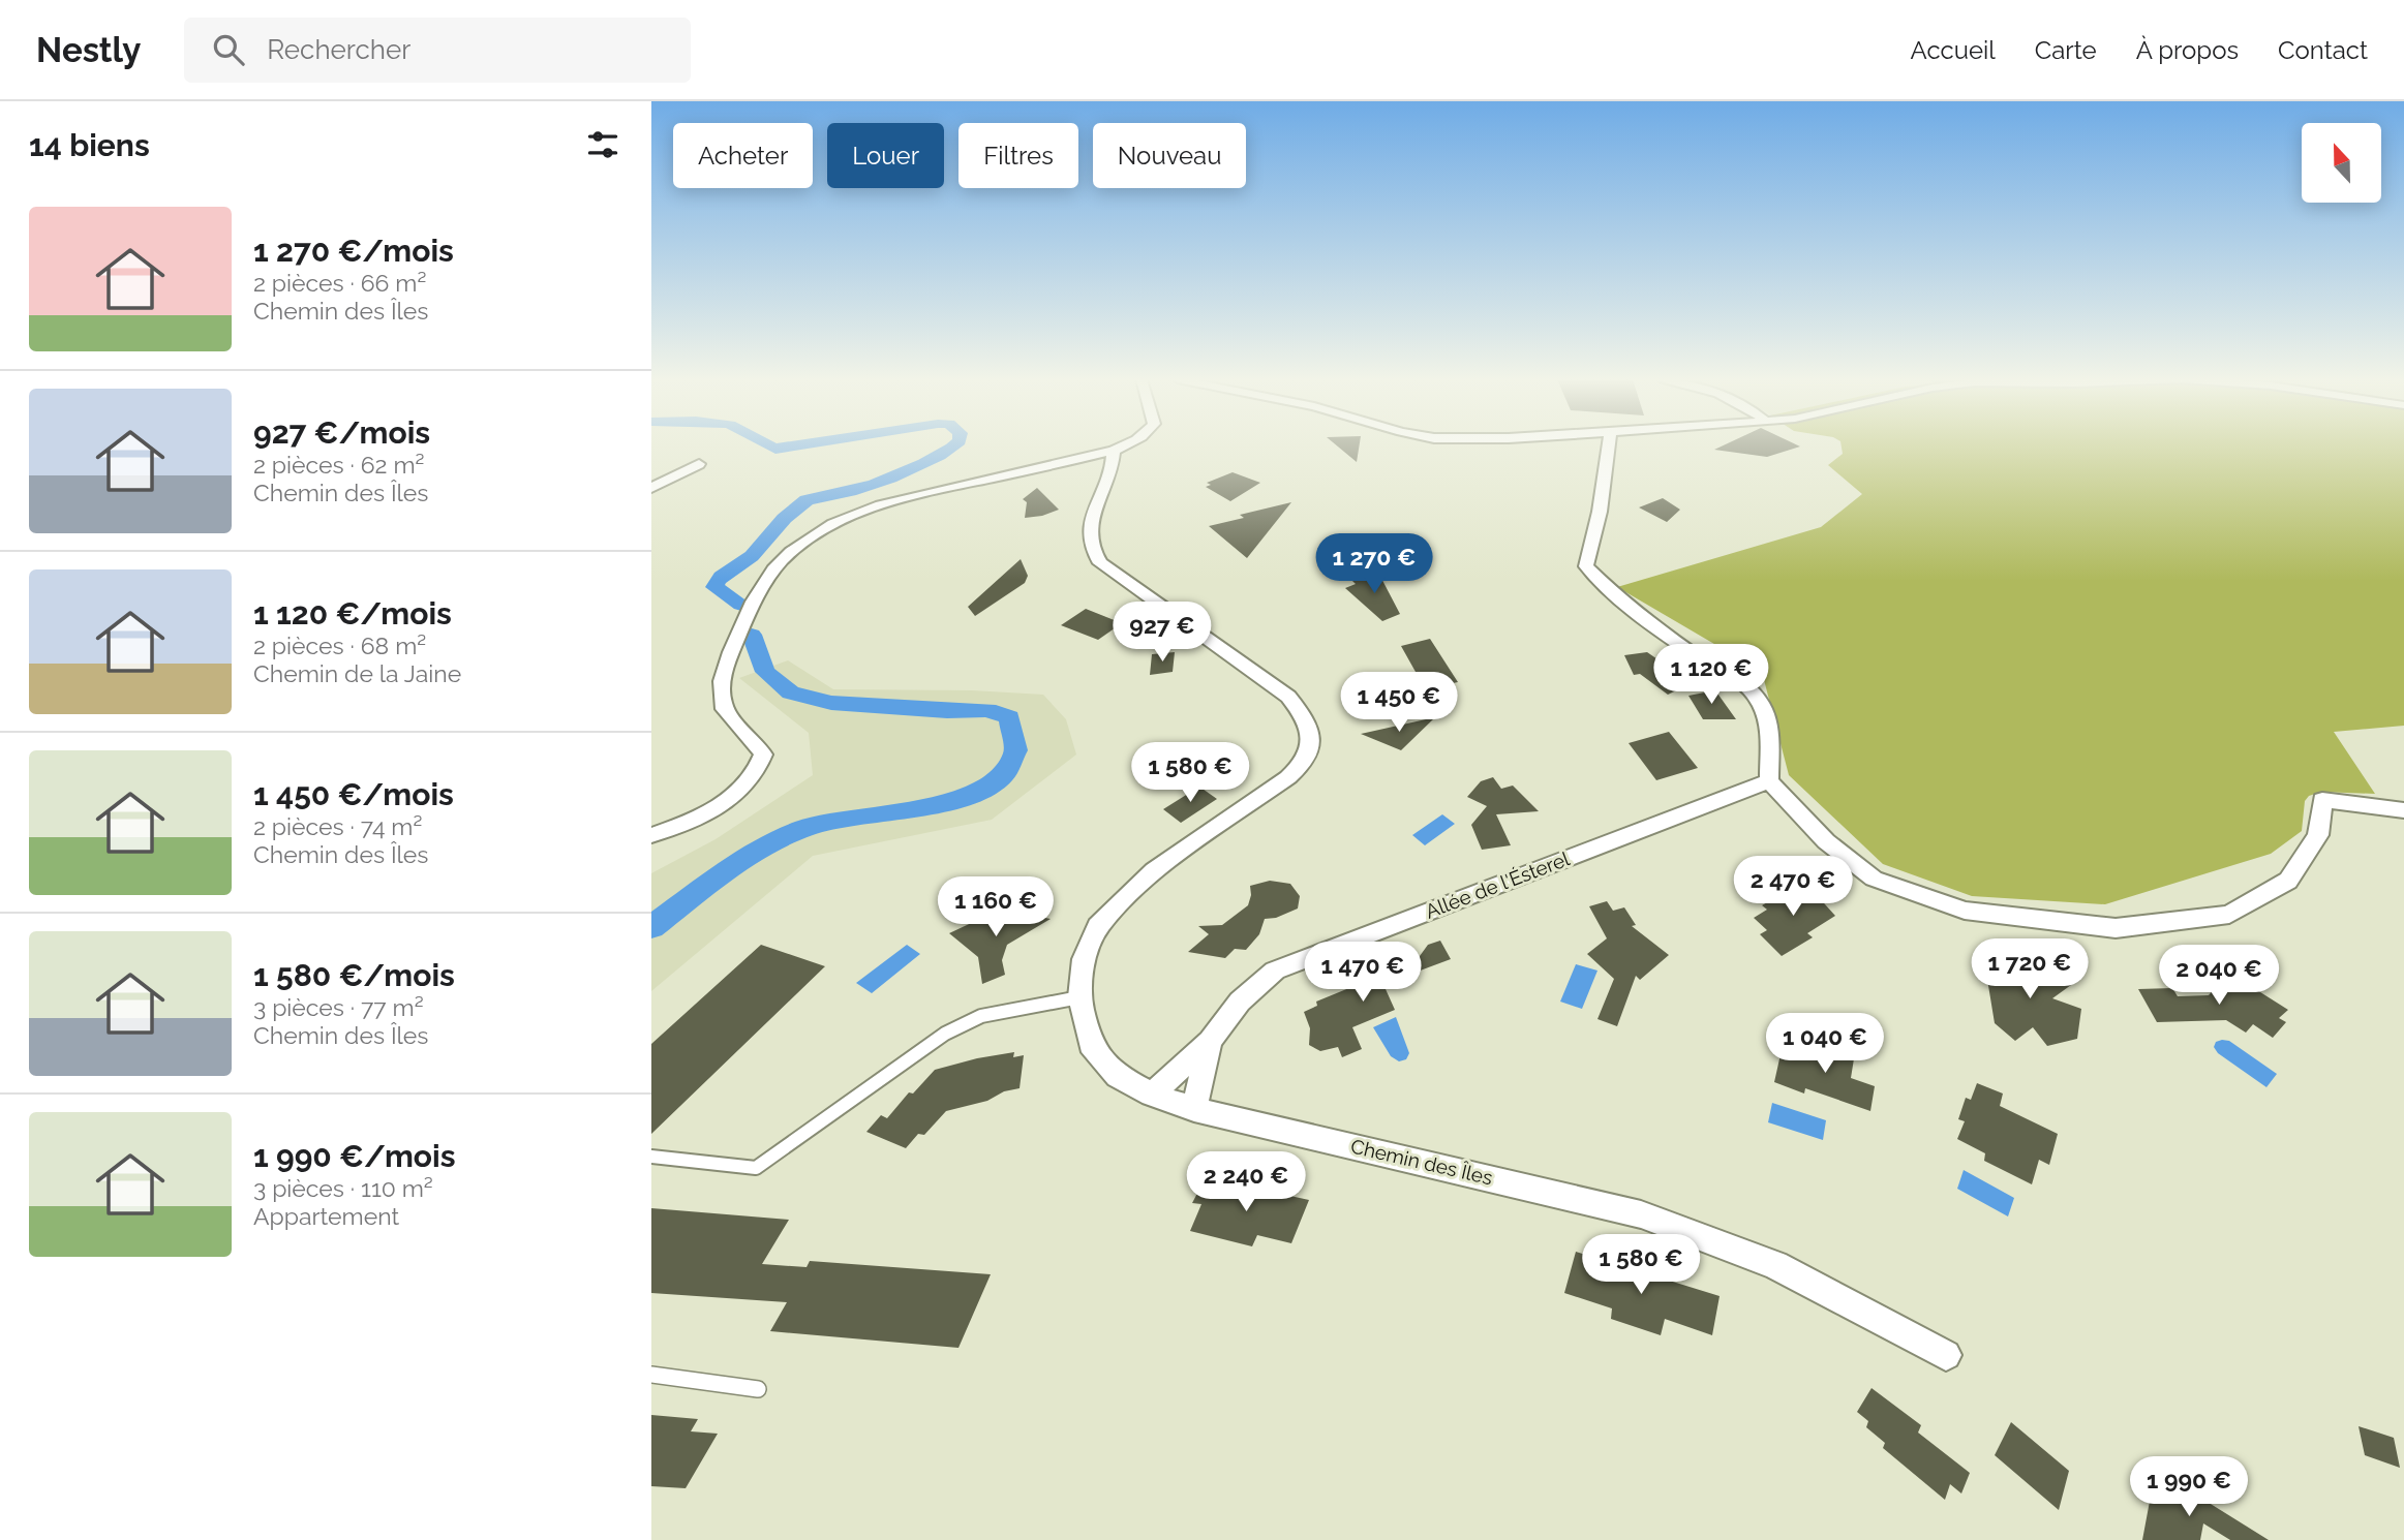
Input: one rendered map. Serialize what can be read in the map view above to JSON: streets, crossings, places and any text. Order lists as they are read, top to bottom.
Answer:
{
  "streets": {
    "street": ["Allée de l'Ésterel", "Chemin des Îles"]
  },
  "crossings": [
    ["Allée de l'Ésterel", "Chemin des Îles"]
  ],
  "north": "top",
  "page": {
    "header": "Nestly",
    "search": "Rechercher",
    "nav": [
      "Accueil",
      "Carte",
      "À propos",
      "Contact"
    ],
    "heading": "14 biens",
    "chip": [
      "Acheter",
      "Louer",
      "Filtres",
      "Nouveau"
    ],
    "list": [
      {
        "name": "1 270 €/mois",
        "note": "2 pièces · 66 m² · Chemin des Îles"
      },
      {
        "name": "927 €/mois",
        "note": "2 pièces · 62 m² · Chemin des Îles"
      },
      {
        "name": "1 120 €/mois",
        "note": "2 pièces · 68 m² · Chemin de la Jaine"
      },
      {
        "name": "1 450 €/mois",
        "note": "2 pièces · 74 m² · Chemin des Îles"
      },
      {
        "name": "1 580 €/mois",
        "note": "3 pièces · 77 m² · Chemin des Îles"
      },
      {
        "name": "1 990 €/mois",
        "note": "3 pièces · 110 m² · Appartement"
      }
    ],
    "price": [
      "1 270 €",
      "927 €",
      "1 120 €",
      "1 450 €",
      "1 580 €",
      "2 470 €",
      "1 160 €",
      "1 720 €",
      "1 470 €",
      "2 040 €",
      "1 040 €",
      "2 240 €",
      "1 580 €",
      "1 990 €"
    ]
  }
}
